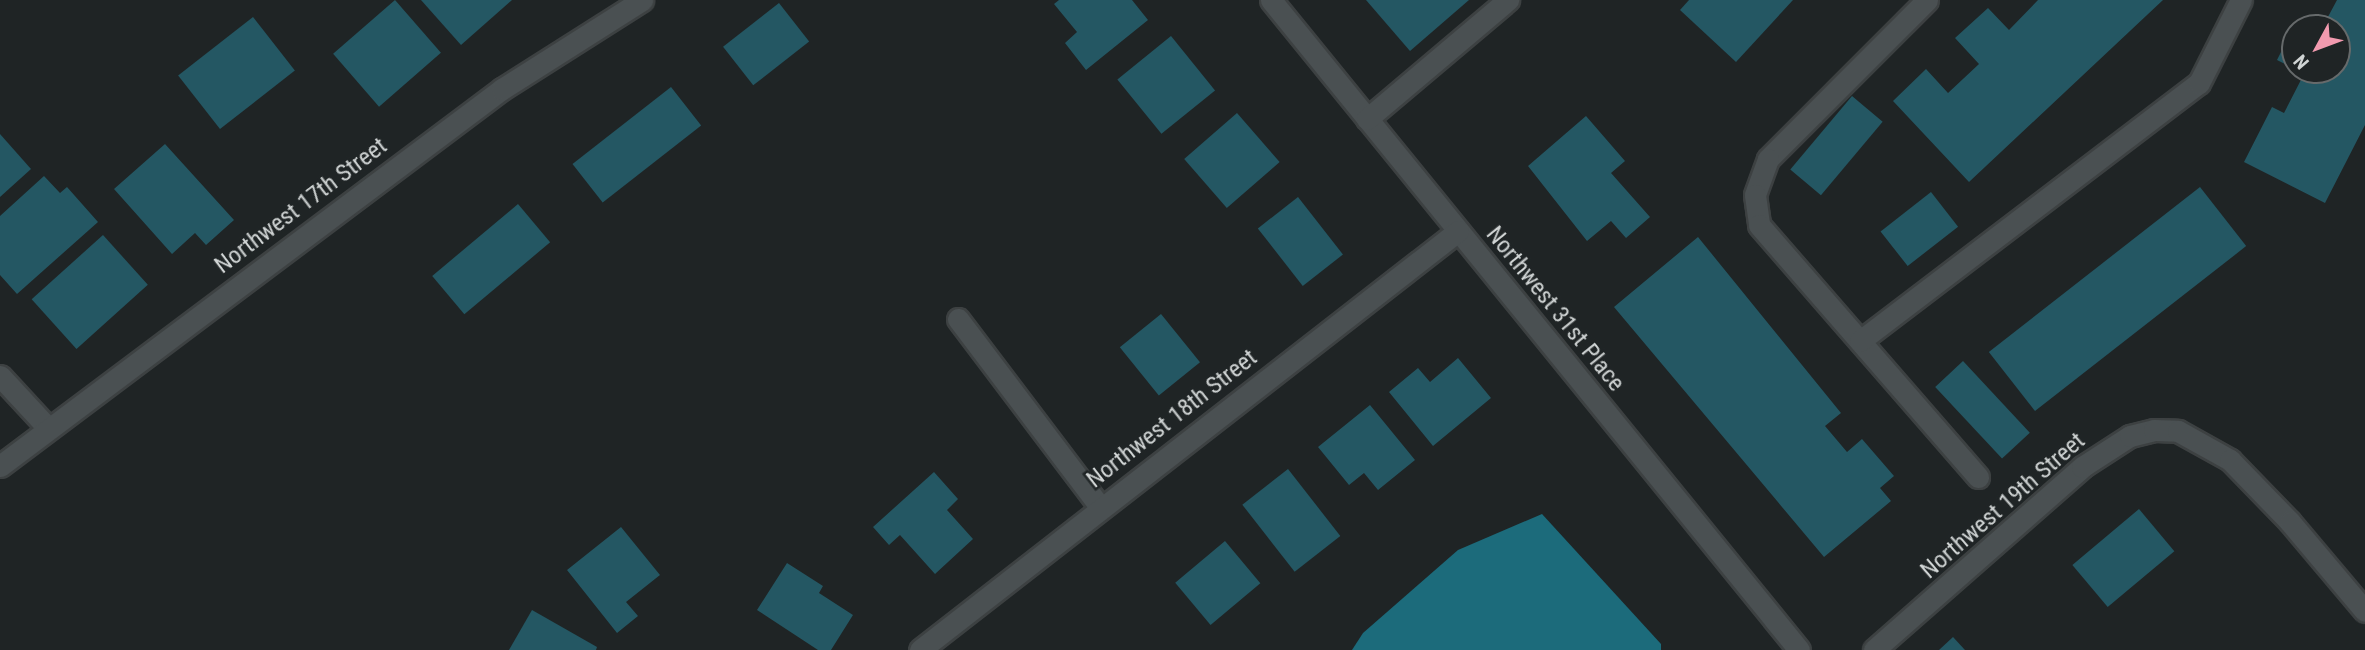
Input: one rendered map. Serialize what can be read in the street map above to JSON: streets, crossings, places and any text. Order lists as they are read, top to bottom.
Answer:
{
  "streets": {
    "street": [
      "Northwest 17th Street",
      "Northwest 31st Place",
      "Northwest 18th Street",
      "Northwest 19th Street"
    ]
  },
  "crossings": [
    ["Northwest 31st Place", "Northwest 18th Street"]
  ],
  "north": "bottom left"
}
